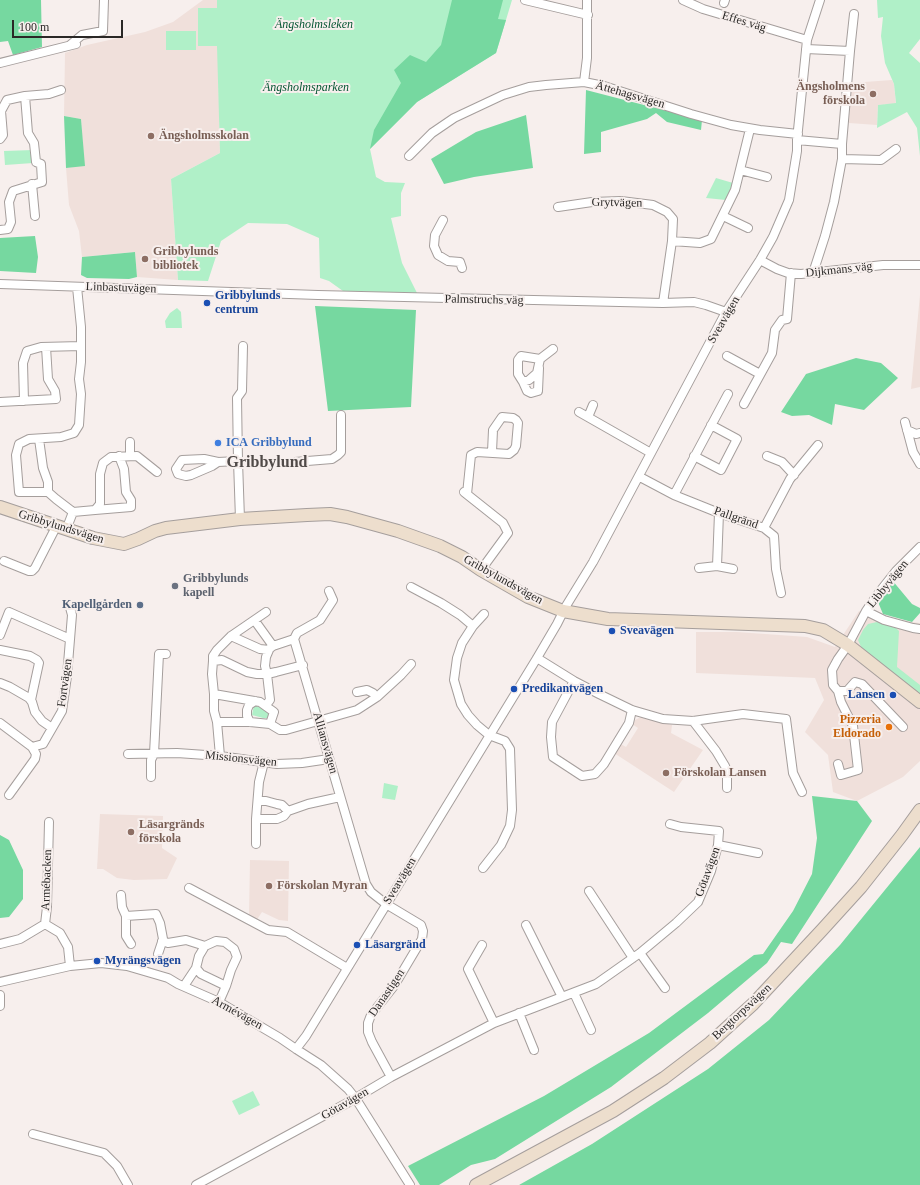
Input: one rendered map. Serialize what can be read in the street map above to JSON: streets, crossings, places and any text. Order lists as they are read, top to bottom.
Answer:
{
  "streets": {
    "street": [
      "Effes väg",
      "Ättehagsvägen",
      "Grytvägen",
      "Dijkmans väg",
      "Linbastuvägen",
      "Palmstruchs väg",
      "Sveavägen",
      "Pallgränd",
      "Gribbylundsvägen",
      "Libbyvägen",
      "Fortvägen",
      "Alliansvägen",
      "Missionsvägen",
      "Götavägen",
      "Armébacken",
      "Danastigen",
      "Bergtorpsvägen",
      "Armévägen"
    ]
  },
  "crossings": [
    ["Effes väg", "Sveavägen"],
    ["Ättehagsvägen", "Sveavägen"],
    ["Grytvägen", "Palmstruchs väg"],
    ["Dijkmans väg", "Sveavägen"],
    ["Linbastuvägen", "Palmstruchs väg"],
    ["Palmstruchs väg", "Sveavägen"],
    ["Sveavägen", "Pallgränd"],
    ["Sveavägen", "Gribbylundsvägen"],
    ["Sveavägen", "Alliansvägen"],
    ["Sveavägen", "Danastigen"],
    ["Sveavägen", "Armévägen"],
    ["Gribbylundsvägen", "Libbyvägen"],
    ["Alliansvägen", "Missionsvägen"],
    ["Alliansvägen", "Danastigen"],
    ["Götavägen", "Danastigen"],
    ["Götavägen", "Armévägen"],
    ["Armébacken", "Armévägen"]
  ],
  "districts": ["Gribbylund"],
  "parks": ["Ängsholmsleken", "Ängsholmsparken"],
  "places": [
    "Ängsholmens förskola",
    "Ängsholmsskolan",
    "Gribbylunds bibliotek",
    "Gribbylunds centrum",
    "ICA Gribbylund",
    "Gribbylunds kapell",
    "Kapellgården",
    "Sveavägen",
    "Predikantvägen",
    "Lansen",
    "Pizzeria Eldorado",
    "Förskolan Lansen",
    "Läsargränds förskola",
    "Förskolan Myran",
    "Läsargränd",
    "Myrängsvägen"
  ],
  "scale_bar": "100 m"
}
